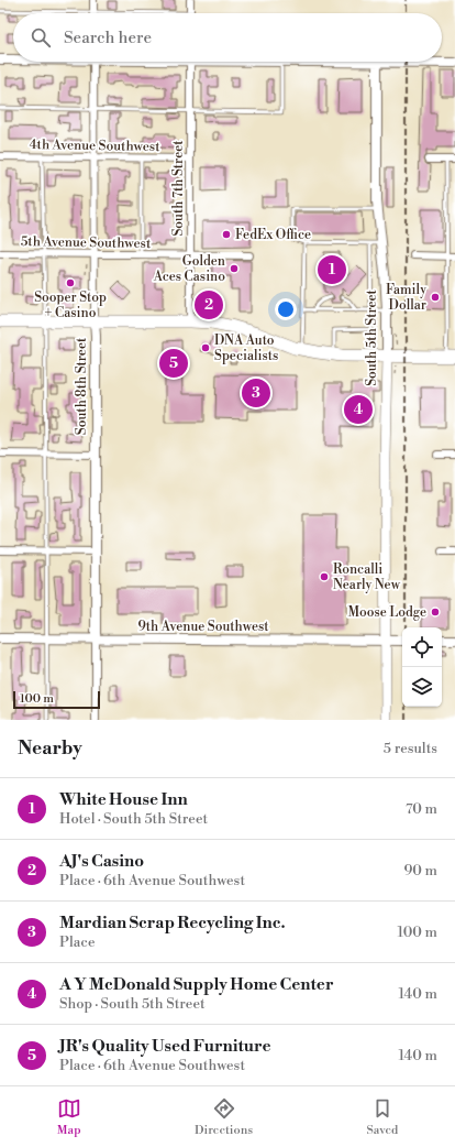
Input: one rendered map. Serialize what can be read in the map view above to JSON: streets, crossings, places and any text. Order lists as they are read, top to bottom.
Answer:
{
  "streets": {
    "main road": ["South 5th Street"],
    "street": [
      "4th Avenue Southwest",
      "South 7th Street",
      "5th Avenue Southwest",
      "South 8th Street",
      "9th Avenue Southwest"
    ]
  },
  "crossings": [
    ["4th Avenue Southwest", "South 7th Street"],
    ["4th Avenue Southwest", "South 8th Street"],
    ["South 7th Street", "5th Avenue Southwest"],
    ["5th Avenue Southwest", "South 8th Street"],
    ["South 5th Street", "9th Avenue Southwest"],
    ["South 8th Street", "9th Avenue Southwest"]
  ],
  "places": [
    "FedEx Office",
    "Golden Aces Casino",
    "Sooper Stop + Casino",
    "Family Dollar",
    "DNA Auto Specialists",
    "Roncalli Nearly New",
    "Moose Lodge"
  ],
  "scale_bar": "100 m",
  "page": {
    "search": "Search here",
    "pins": [
      "1",
      "2",
      "5",
      "3",
      "4"
    ],
    "scale": "100 m",
    "heading": ["Nearby", "5 results"],
    "list": [
      {
        "mark": "1",
        "name": "White House Inn",
        "note": "Hotel · South 5th Street",
        "value": "70 m"
      },
      {
        "mark": "2",
        "name": "AJ's Casino",
        "note": "Place · 6th Avenue Southwest",
        "value": "90 m"
      },
      {
        "mark": "3",
        "name": "Mardian Scrap Recycling Inc.",
        "note": "Place",
        "value": "100 m"
      },
      {
        "mark": "4",
        "name": "A Y McDonald Supply Home Center",
        "note": "Shop · South 5th Street",
        "value": "140 m"
      },
      {
        "mark": "5",
        "name": "JR's Quality Used Furniture",
        "note": "Place · 6th Avenue Southwest",
        "value": "140 m"
      }
    ],
    "nav": ["Map", "Directions", "Saved"]
  }
}
